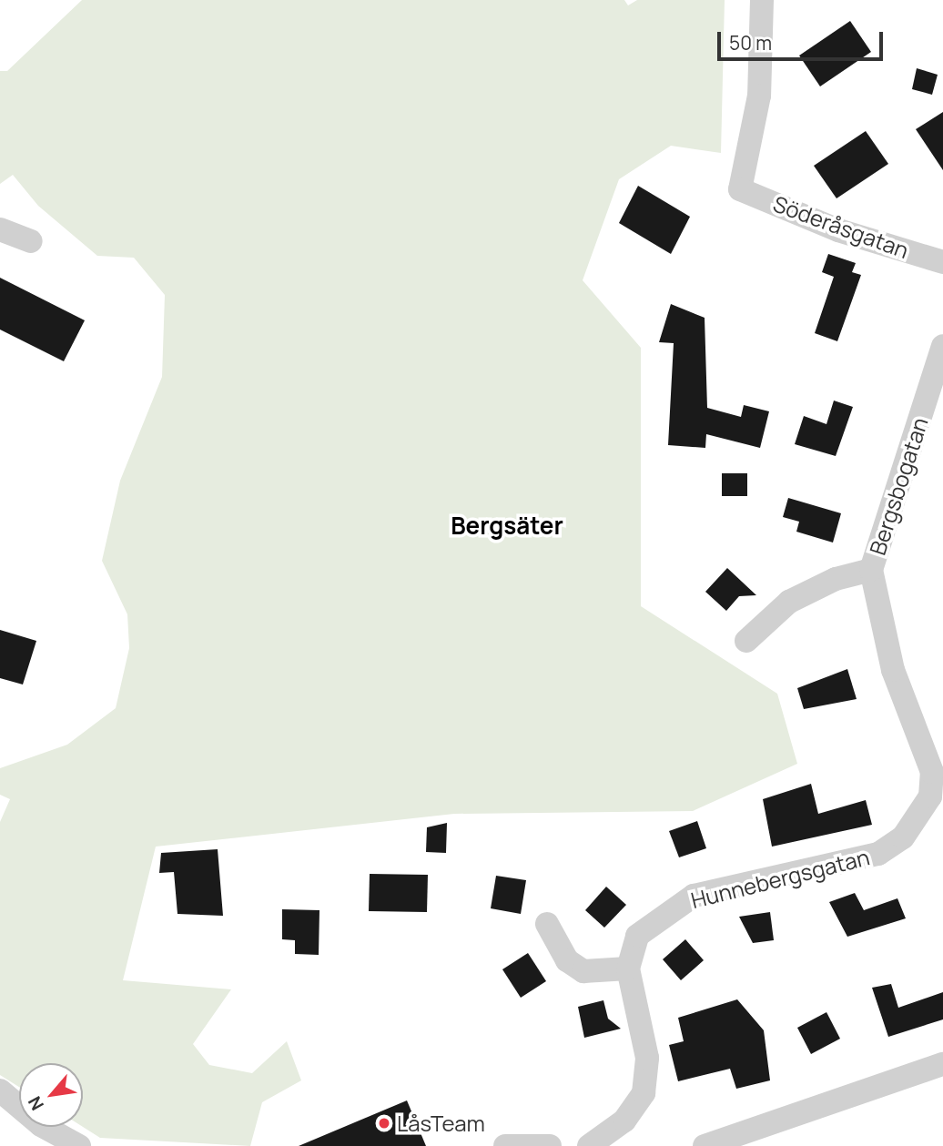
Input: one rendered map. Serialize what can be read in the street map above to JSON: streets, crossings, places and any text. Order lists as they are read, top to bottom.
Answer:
{
  "streets": {
    "street": ["Söderåsgatan", "Bergsbogatan", "Hunnebergsgatan"]
  },
  "crossings": [
    ["Bergsbogatan", "Hunnebergsgatan"]
  ],
  "districts": ["Bergsäter"],
  "places": ["LåsTeam"],
  "scale_bar": "50 m",
  "north": "bottom left"
}
